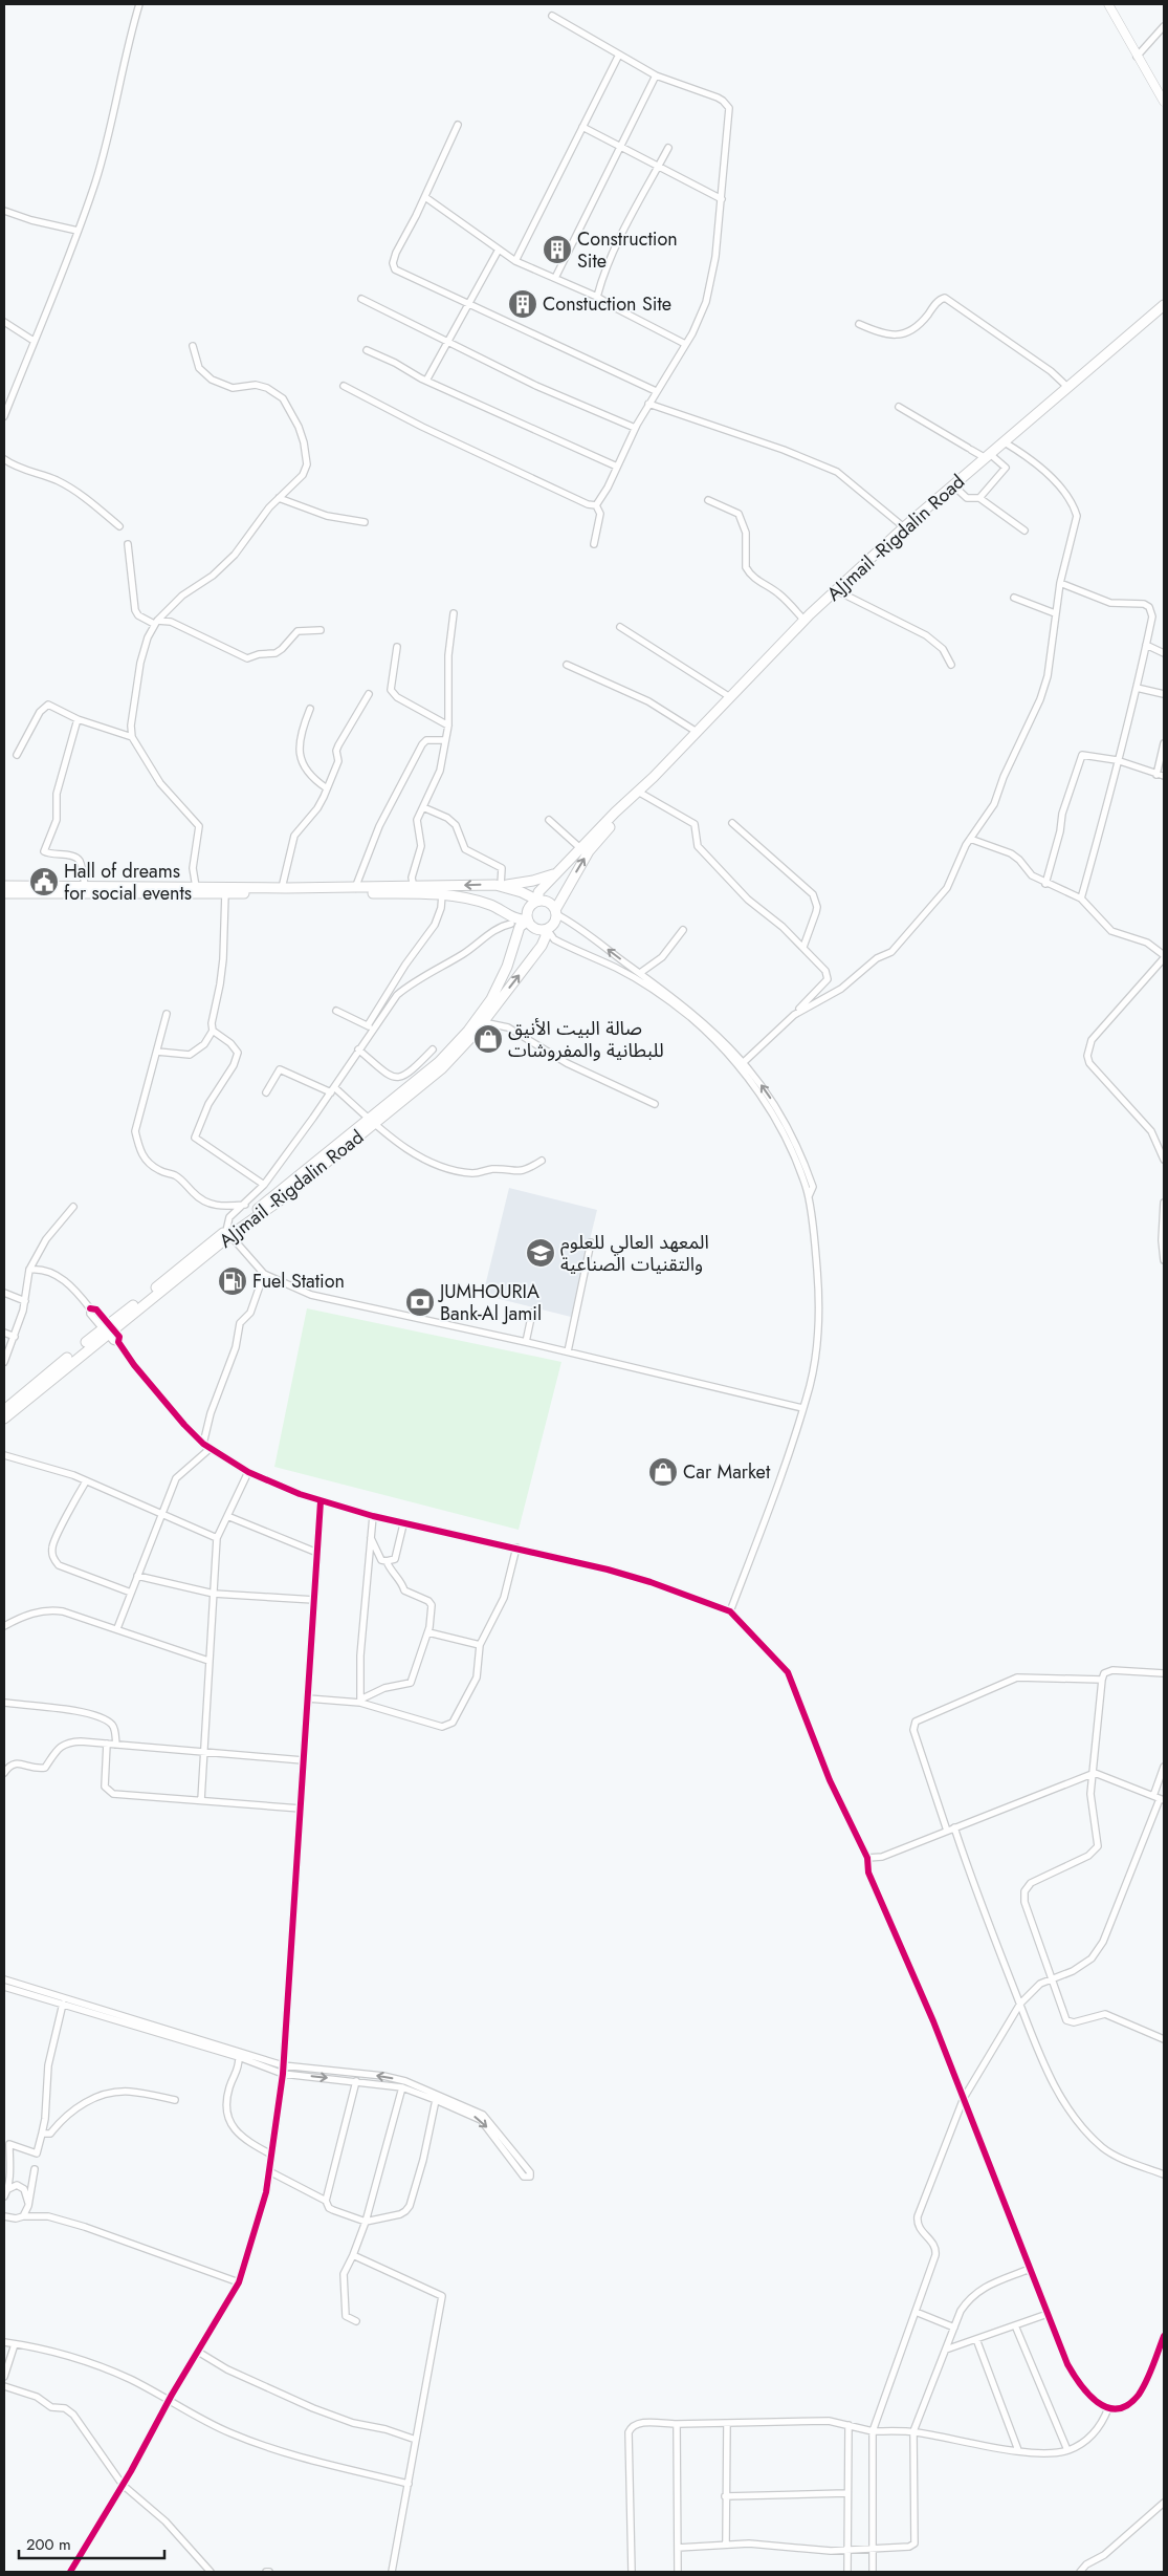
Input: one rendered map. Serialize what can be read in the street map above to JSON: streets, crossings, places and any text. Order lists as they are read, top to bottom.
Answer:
{
  "streets": {
    "main road": ["AJjmail -Rigdalin Road"]
  },
  "places": {
    "building": ["Construction Site", "Constuction Site"],
    "public building": ["Hall of dreams for social events"],
    "shop": ["صالة البيت الأنيق للبطانية والمفروشات", "Car Market"],
    "school or university": ["المعهد العالي للعلوم والتقنيات الصناعية"],
    "fuel station": ["Fuel Station"],
    "bank": ["JUMHOURIA Bank-Al Jamil"]
  },
  "scale_bar": "200 m"
}
